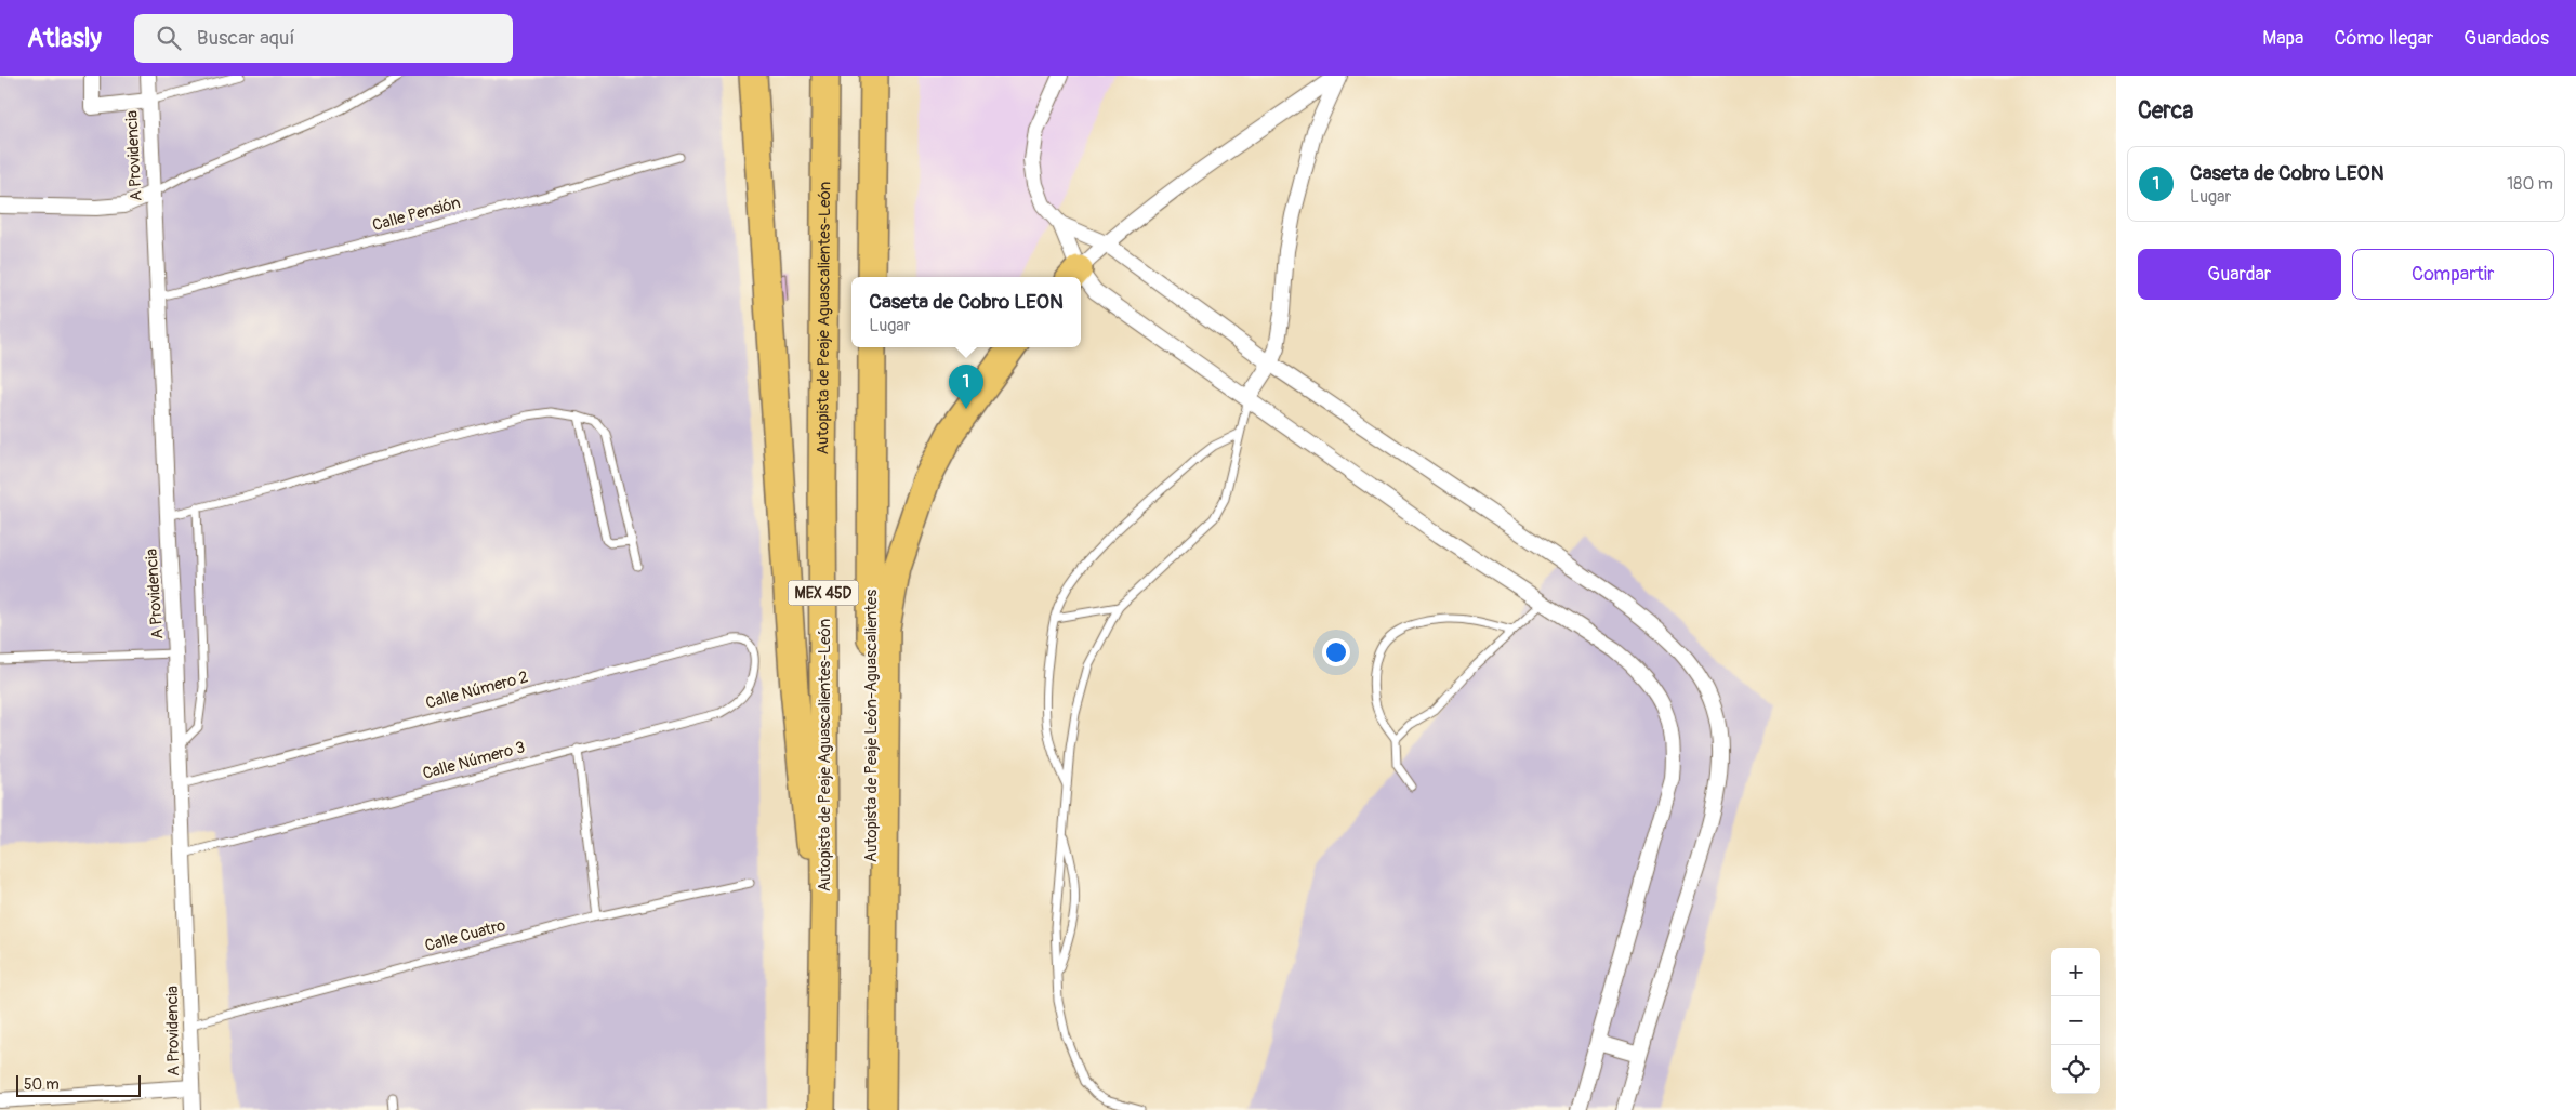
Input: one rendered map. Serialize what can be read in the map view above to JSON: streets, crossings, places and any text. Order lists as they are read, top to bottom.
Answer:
{
  "streets": {
    "highway": ["Autopista de Peaje Aguascalientes-León", "MEX 45D", "Autopista de Peaje León-Aguascalientes"],
    "street": ["A Providencia"],
    "lane": [
      "Calle Pensión",
      "Calle Número 2",
      "Calle Número 3",
      "Calle Cuatro"
    ]
  },
  "crossings": [
    ["A Providencia", "Calle Pensión"],
    ["A Providencia", "Calle Número 2"],
    ["A Providencia", "Calle Número 3"],
    ["A Providencia", "Calle Cuatro"],
    ["Calle Número 2", "Calle Número 3"]
  ],
  "scale_bar": "50 m",
  "page": {
    "header": "Atlasly",
    "search": "Buscar aquí",
    "nav": ["Mapa", "Cómo llegar", "Guardados"],
    "heading": "Cerca",
    "list": [
      {
        "mark": "1",
        "name": "Caseta de Cobro LEON",
        "note": "Lugar",
        "value": "180 m"
      }
    ],
    "buttons": ["Guardar", "Compartir"],
    "popup": ["Caseta de Cobro LEON", "Lugar"],
    "pins": "1",
    "map_buttons": ["+", "−"],
    "scale": "50 m"
  }
}
